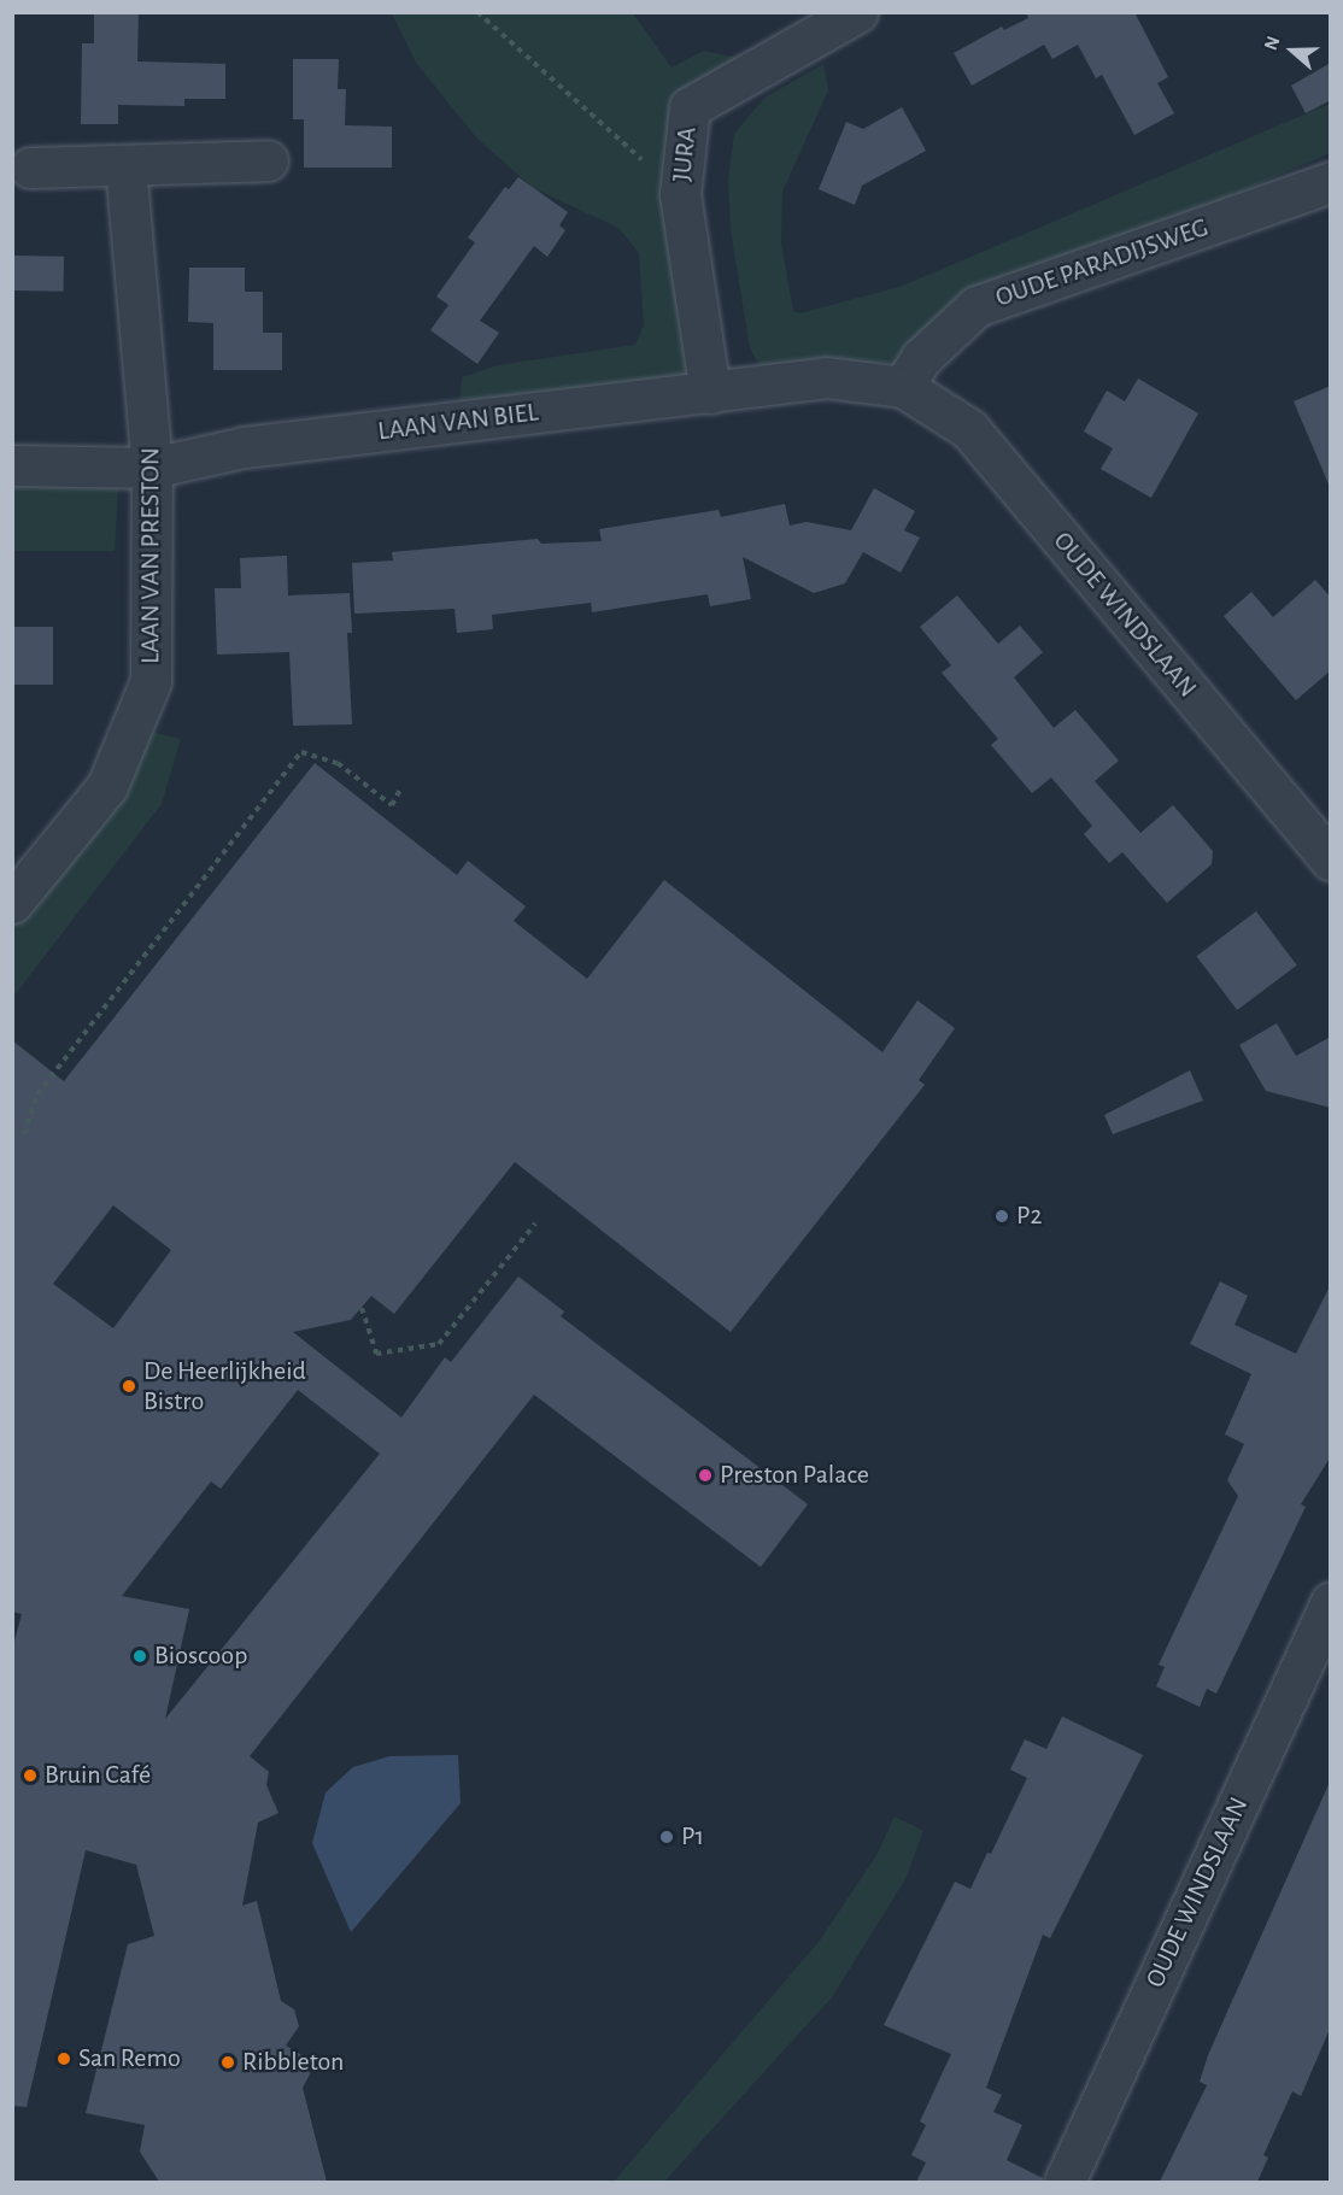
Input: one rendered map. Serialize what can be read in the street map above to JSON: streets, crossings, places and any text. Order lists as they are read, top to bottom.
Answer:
{
  "streets": {
    "street": [
      "JURA",
      "OUDE PARADIJSWEG",
      "LAAN VAN BIEL",
      "LAAN VAN PRESTON",
      "OUDE WINDSLAAN"
    ]
  },
  "crossings": [
    ["JURA", "LAAN VAN BIEL"],
    ["OUDE PARADIJSWEG", "LAAN VAN BIEL"],
    ["OUDE PARADIJSWEG", "OUDE WINDSLAAN"],
    ["LAAN VAN BIEL", "LAAN VAN PRESTON"],
    ["LAAN VAN BIEL", "OUDE WINDSLAAN"]
  ],
  "places": [
    "P2",
    "De Heerlijkheid Bistro",
    "Preston Palace",
    "Bioscoop",
    "Bruin Café",
    "P1",
    "San Remo",
    "Ribbleton"
  ],
  "north": "left"
}
